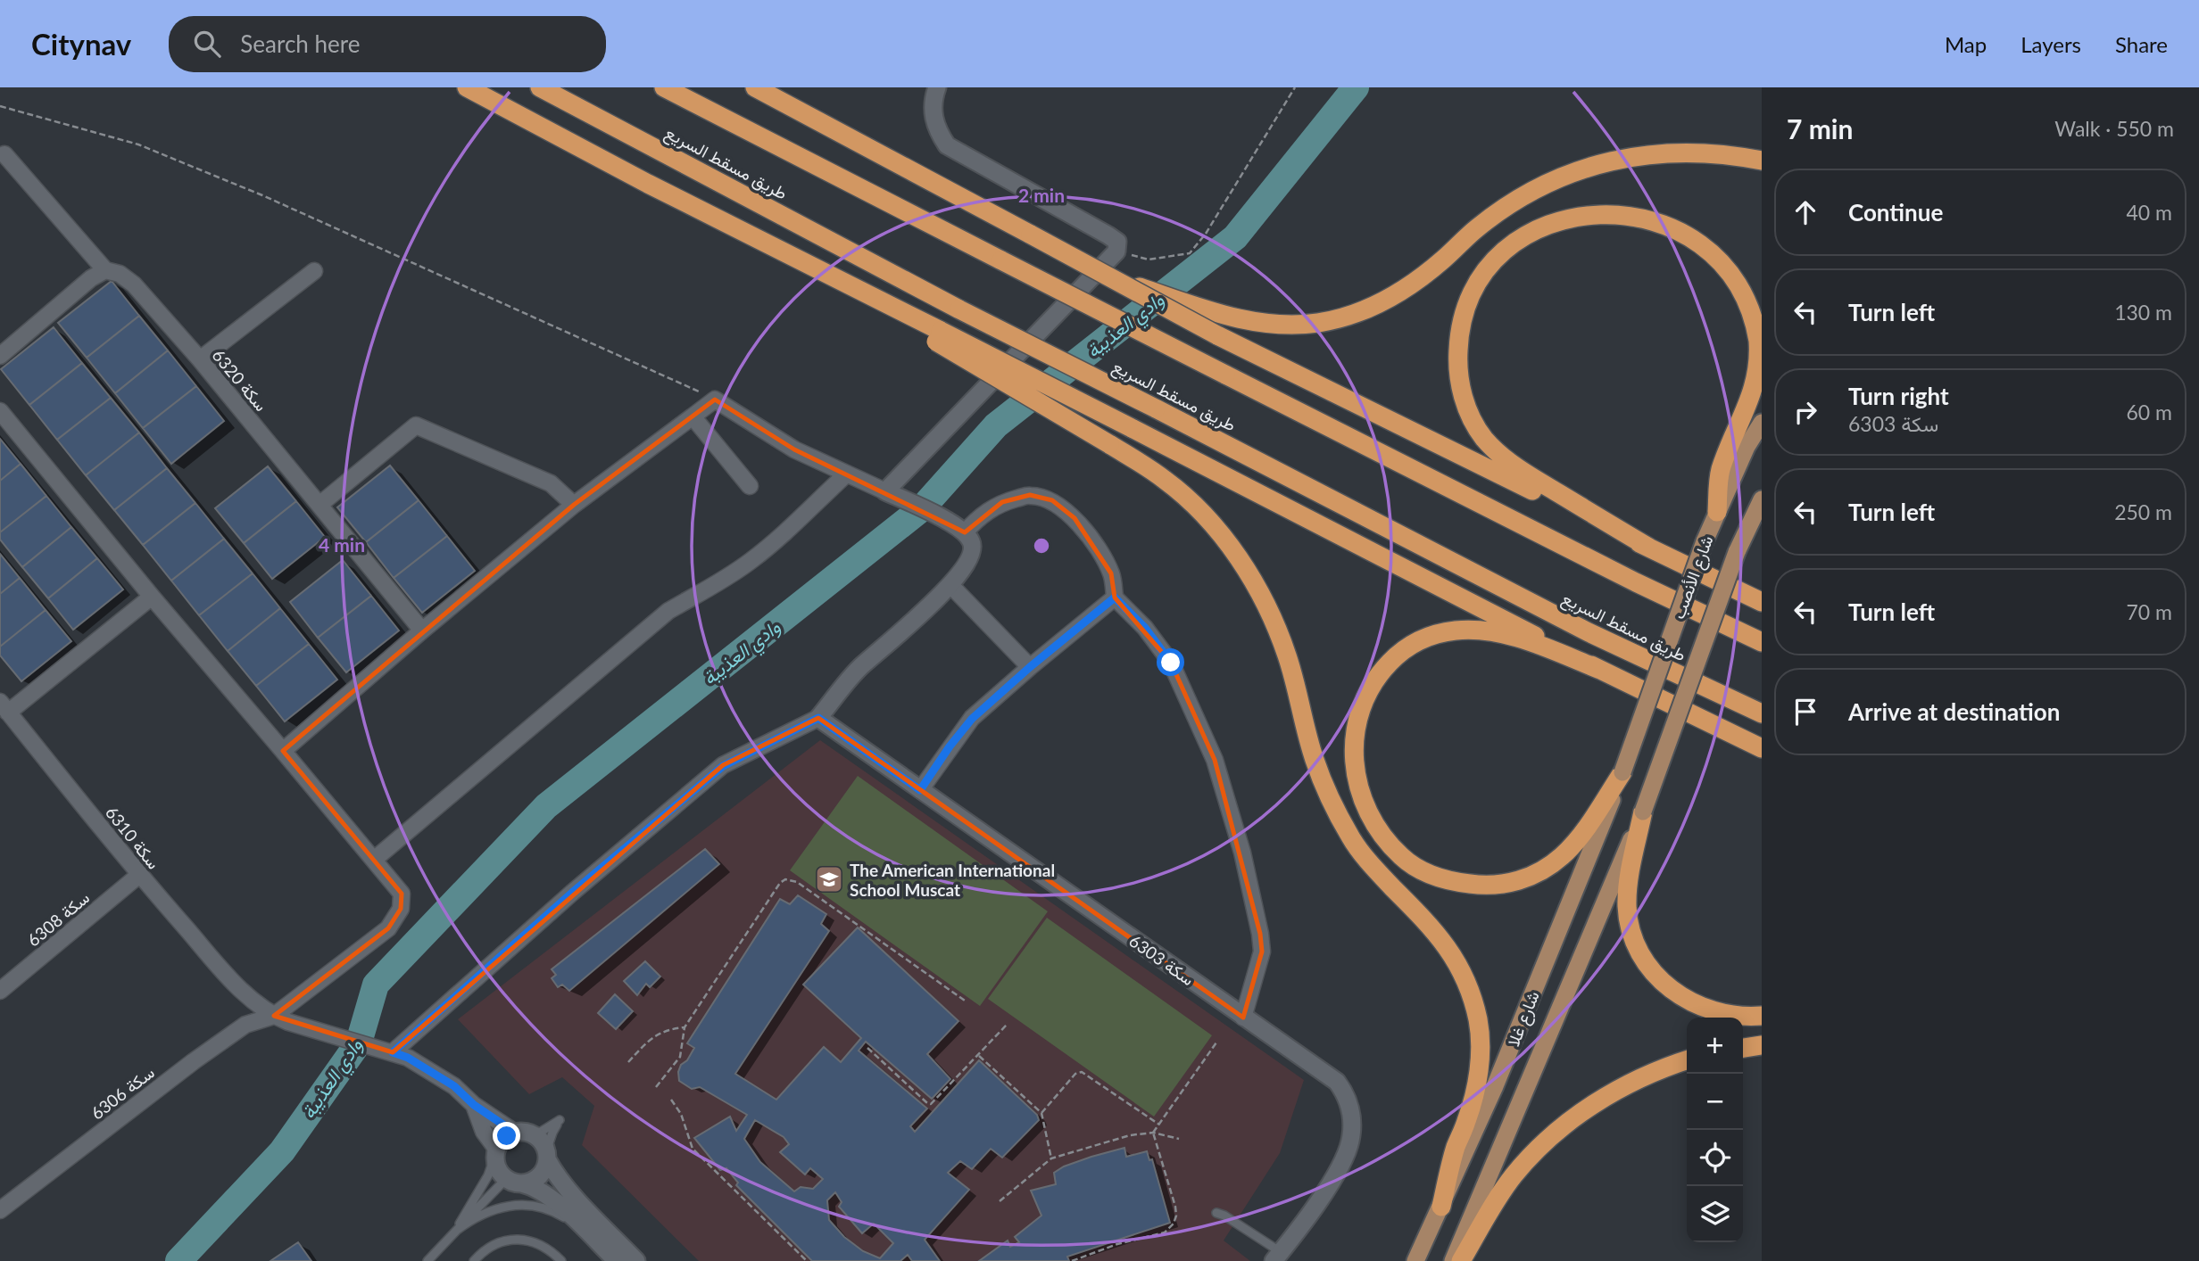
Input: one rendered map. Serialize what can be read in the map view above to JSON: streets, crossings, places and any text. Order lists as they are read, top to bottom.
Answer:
{
  "streets": {
    "highway": ["طريق مسقط السريع"],
    "main road": ["شارع الأنصب", "شارع غلا"],
    "street": [
      "سكة 6320",
      "سكة 6310",
      "سكة 6308",
      "سكة 6303",
      "سكة 6306"
    ]
  },
  "crossings": [
    ["شارع الأنصب", "شارع غلا"],
    ["سكة 6310", "سكة 6308"],
    ["سكة 6310", "سكة 6306"]
  ],
  "water": ["وادي العذيبة"],
  "places": {
    "school or university": ["The American International School Muscat"]
  },
  "page": {
    "header": "Citynav",
    "search": "Search here",
    "nav": ["Map", "Layers", "Share"],
    "heading": ["7 min", "Walk · 550 m"],
    "list": [
      ["Continue", "40 m"],
      ["Turn left", "130 m"],
      ["Turn right", "سكة 6303", "60 m"],
      ["Turn left", "250 m"],
      ["Turn left", "70 m"],
      "Arrive at destination"
    ],
    "map_buttons": ["+", "−"]
  },
  "rings": ["2 min", "4 min"]
}
